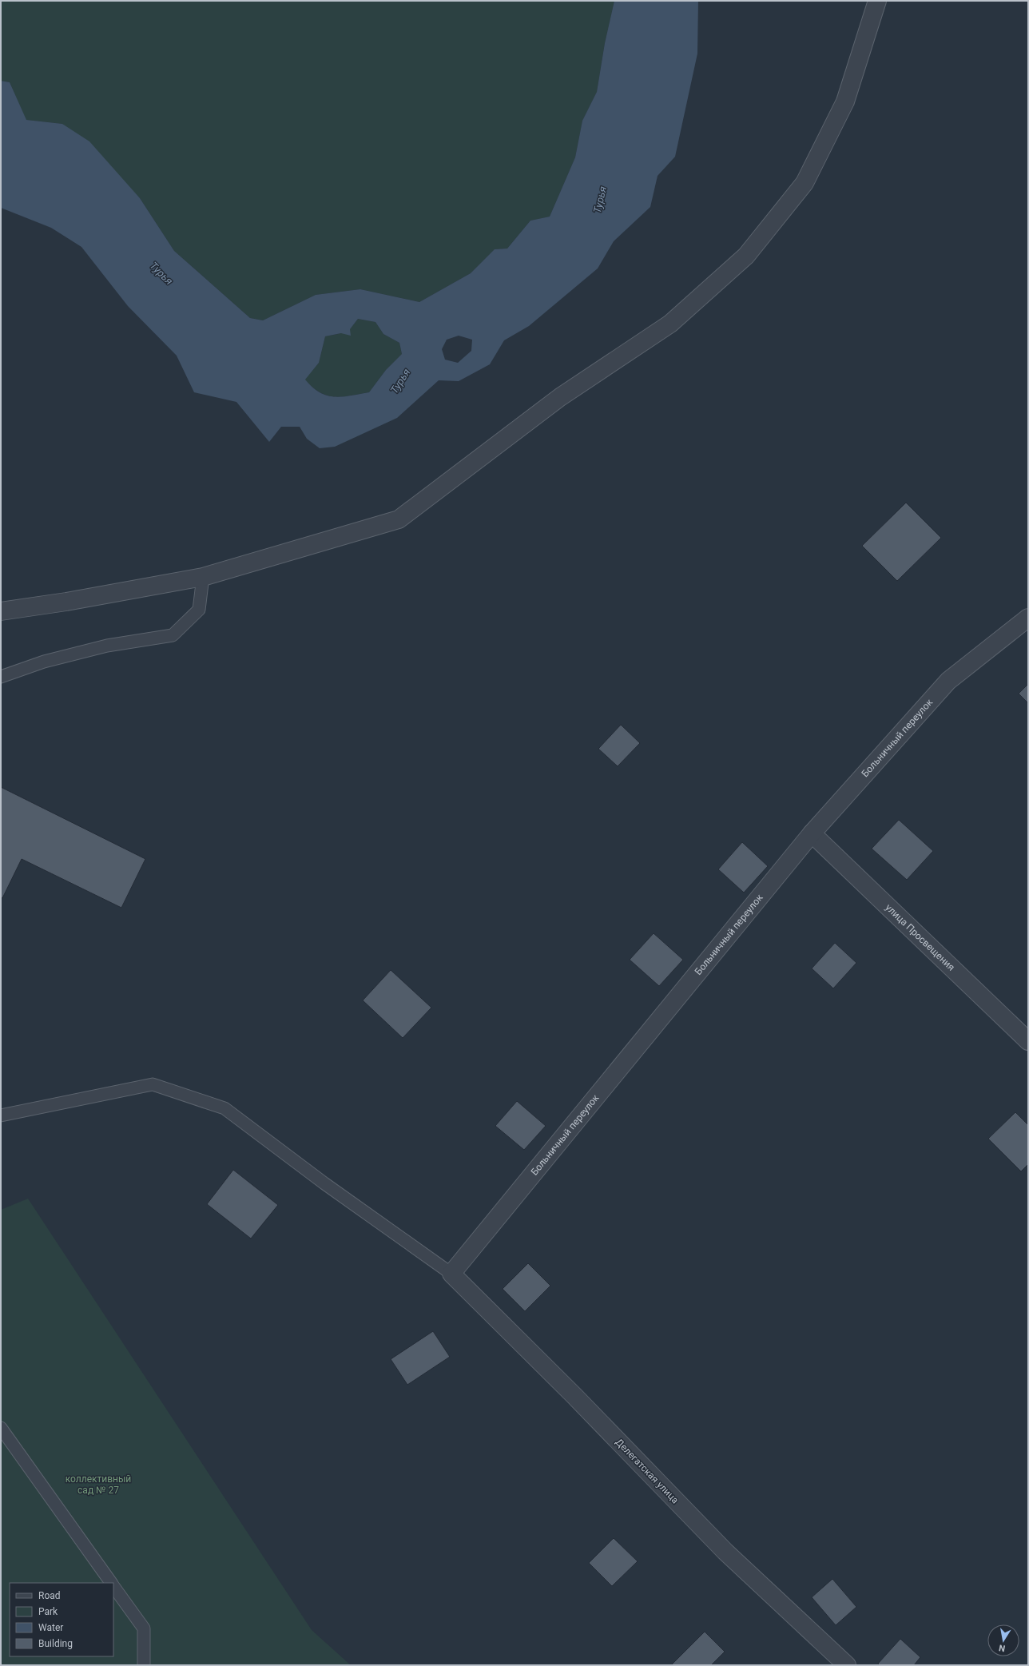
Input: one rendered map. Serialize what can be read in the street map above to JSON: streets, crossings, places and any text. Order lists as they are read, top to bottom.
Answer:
{
  "streets": {
    "street": ["Больничный переулок", "улица Просвещения", "Делегатская улица"]
  },
  "crossings": [
    ["Больничный переулок", "улица Просвещения"],
    ["Больничный переулок", "Делегатская улица"]
  ],
  "water": ["Турья"],
  "parks": ["коллективный сад № 27"],
  "legend": [
    "Road",
    "Park",
    "Water",
    "Building"
  ],
  "north": "bottom"
}
